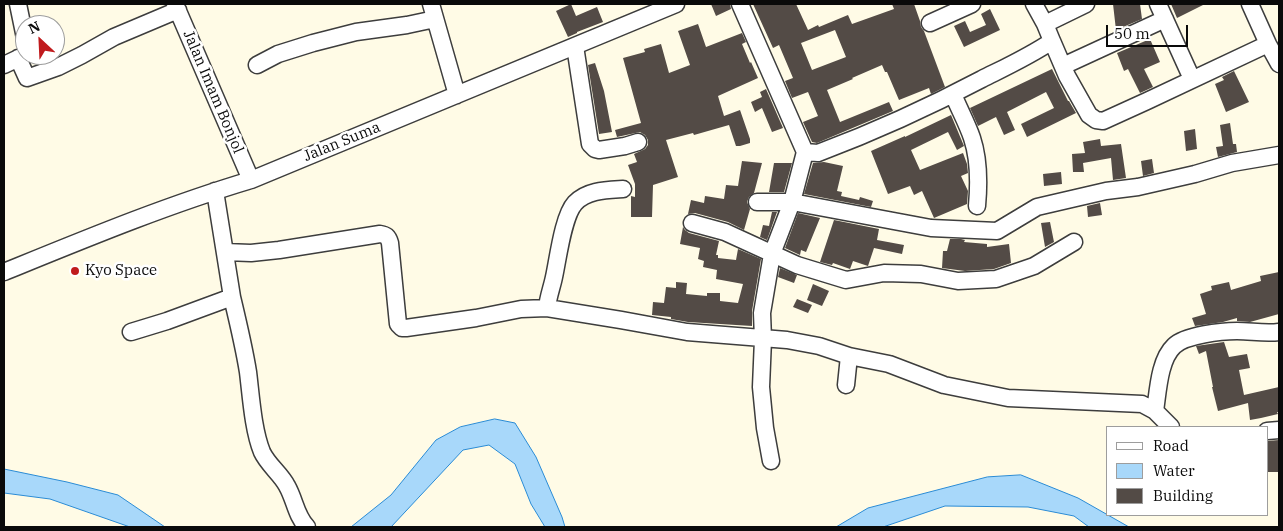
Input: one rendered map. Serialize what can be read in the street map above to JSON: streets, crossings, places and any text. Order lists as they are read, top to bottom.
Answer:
{
  "streets": {
    "street": ["Jalan Imam Bonjol", "Jalan Suma"]
  },
  "crossings": [
    ["Jalan Imam Bonjol", "Jalan Suma"]
  ],
  "places": ["Kyo Space"],
  "legend": ["Road", "Water", "Building"],
  "scale_bar": "50 m",
  "north": "top left"
}
